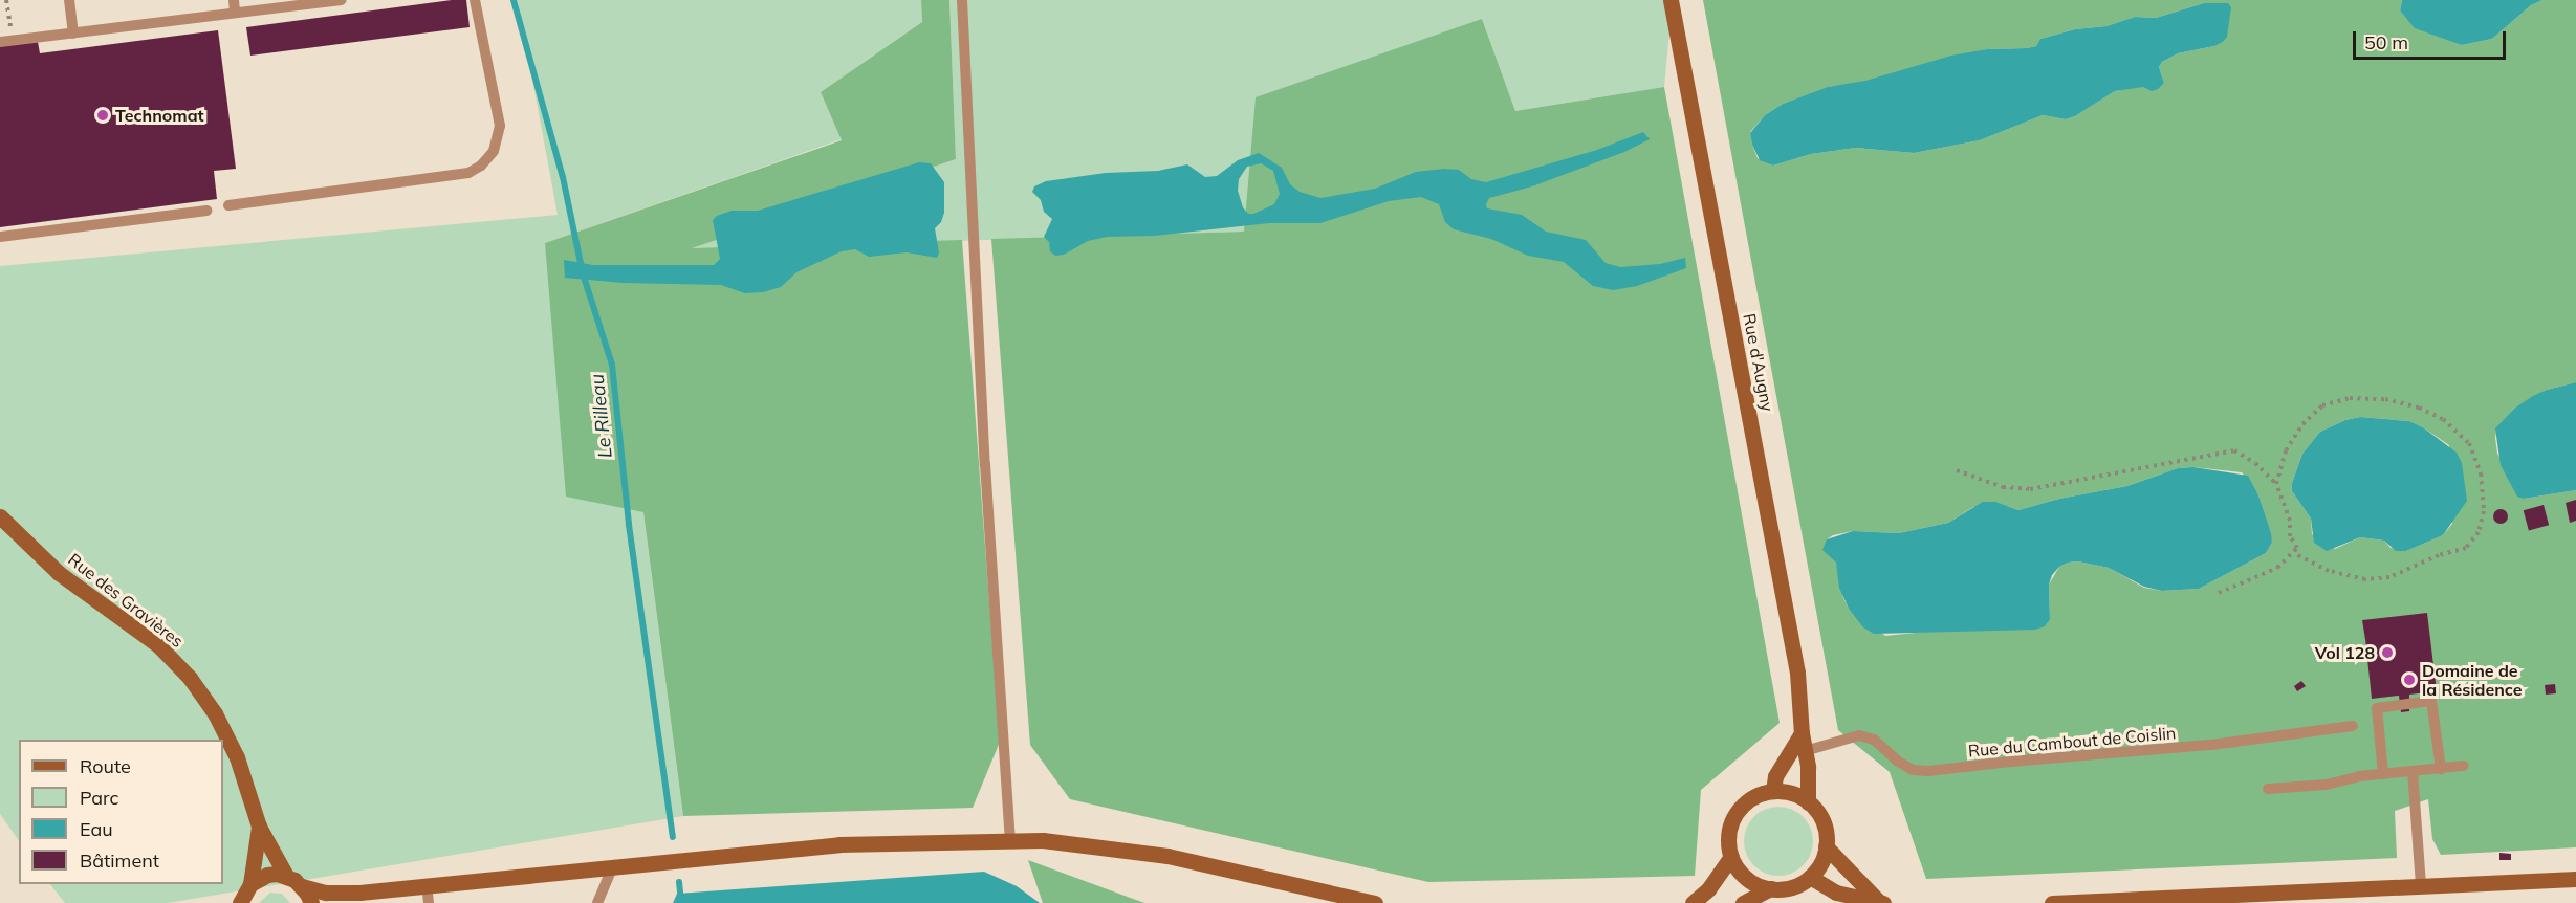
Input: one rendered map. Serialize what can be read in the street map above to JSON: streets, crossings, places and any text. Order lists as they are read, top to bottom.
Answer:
{
  "streets": {
    "main road": ["Rue d'Augny", "Rue des Gravières"],
    "lane": ["Rue du Cambout de Coislin"]
  },
  "crossings": [
    ["Rue d'Augny", "Rue du Cambout de Coislin"]
  ],
  "water": ["Le Rilleau"],
  "places": ["Technomat", "Vol 128", "Domaine de la Résidence"],
  "legend": [
    "Route",
    "Parc",
    "Eau",
    "Bâtiment"
  ],
  "scale_bar": "50 m"
}
